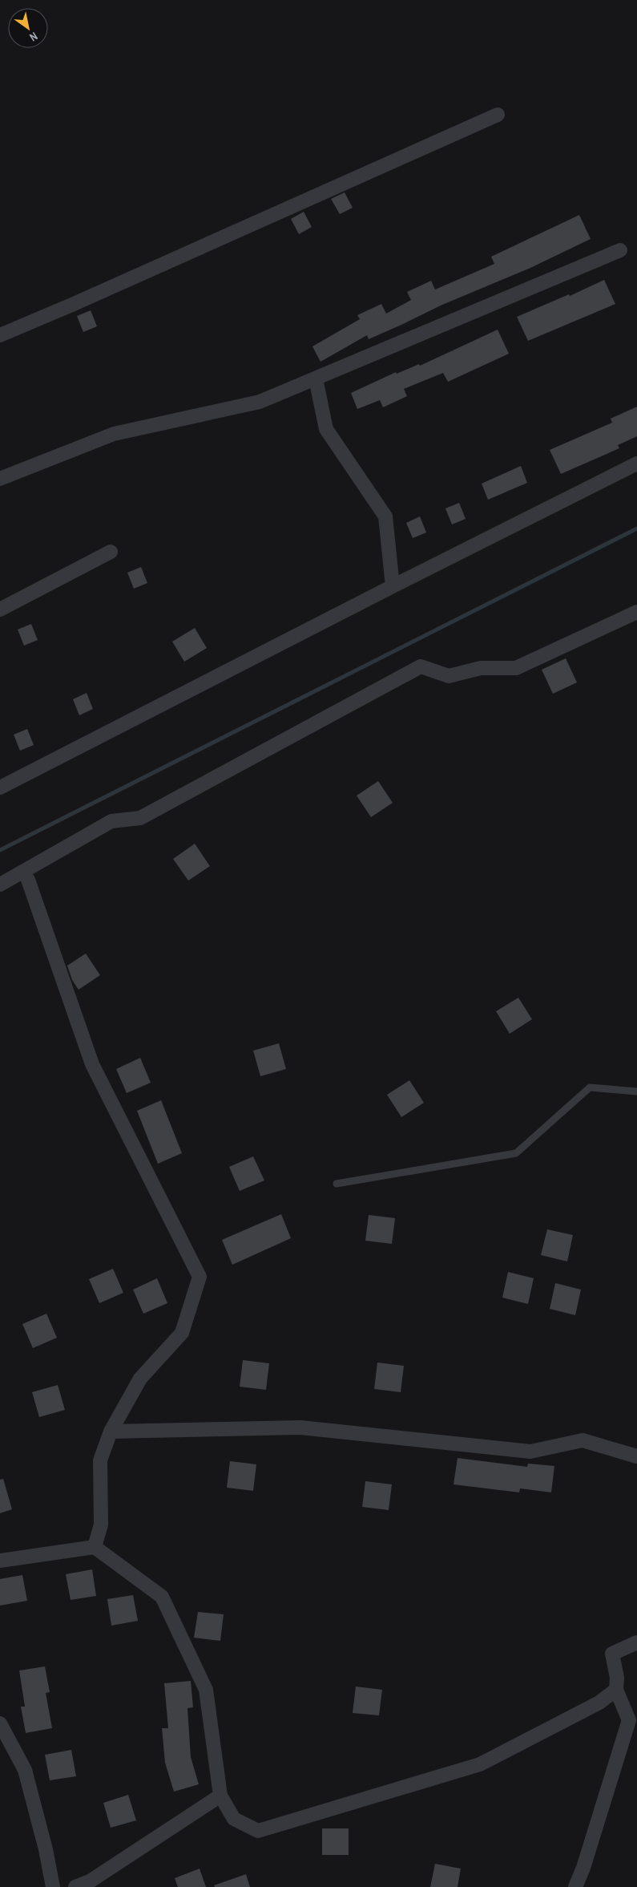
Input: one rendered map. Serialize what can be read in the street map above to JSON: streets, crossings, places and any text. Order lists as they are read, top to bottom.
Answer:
{
  "north": "bottom right"
}
